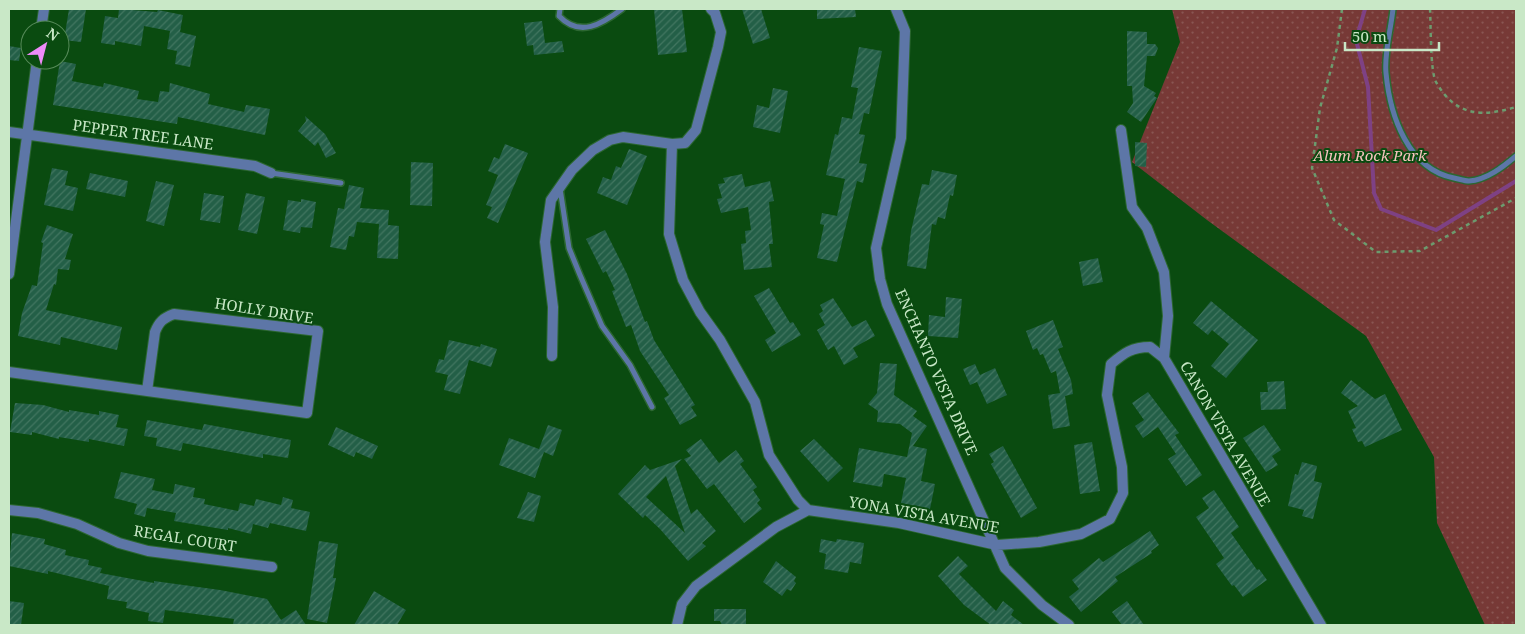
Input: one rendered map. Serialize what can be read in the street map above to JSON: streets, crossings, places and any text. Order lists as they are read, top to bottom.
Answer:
{
  "streets": {
    "street": [
      "PEPPER TREE LANE",
      "HOLLY DRIVE",
      "ENCHANTO VISTA DRIVE",
      "CANON VISTA AVENUE",
      "YONA VISTA AVENUE",
      "REGAL COURT"
    ]
  },
  "crossings": [
    ["ENCHANTO VISTA DRIVE", "YONA VISTA AVENUE"],
    ["CANON VISTA AVENUE", "YONA VISTA AVENUE"]
  ],
  "parks": ["Alum Rock Park"],
  "scale_bar": "50 m",
  "north": "top right"
}
